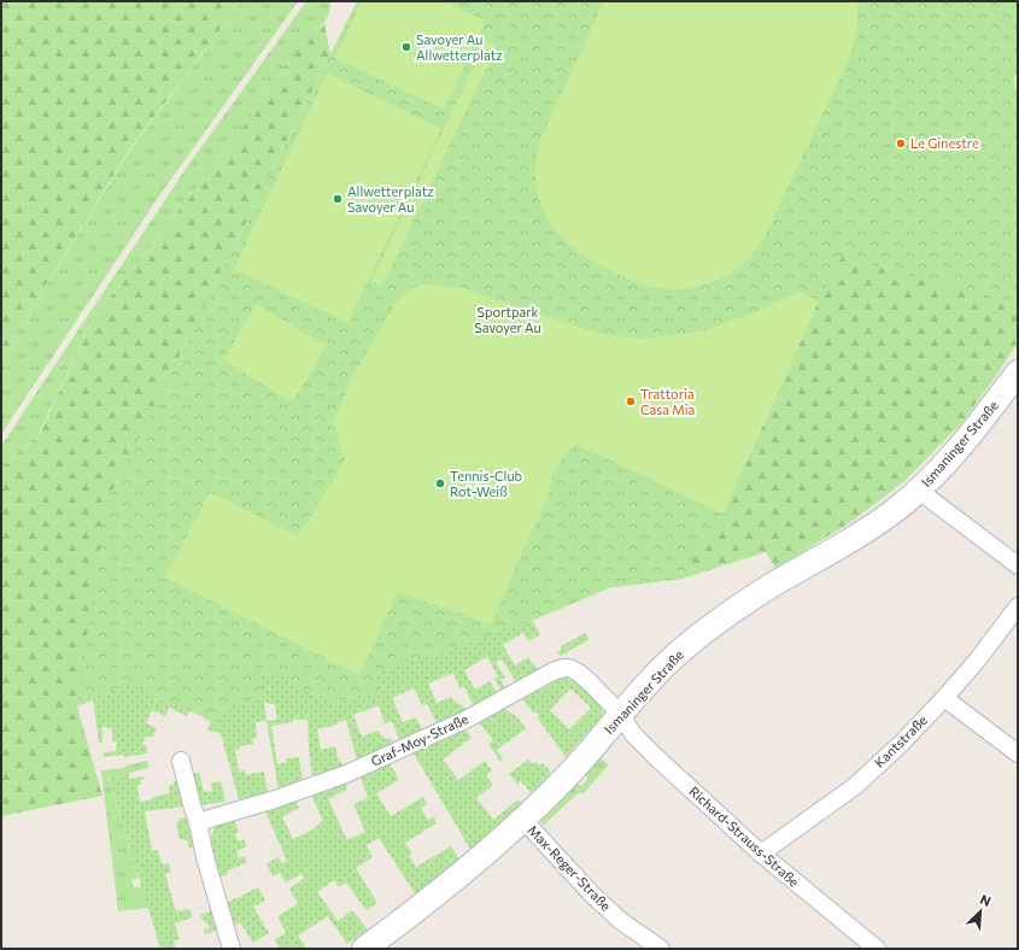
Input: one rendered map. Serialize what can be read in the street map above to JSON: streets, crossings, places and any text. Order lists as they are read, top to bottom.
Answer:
{
  "streets": {
    "street": [
      "Ismaninger Straße",
      "Graf-Moy-Straße",
      "Kantstraße",
      "Richard-Strauss-Straße",
      "Max-Reger-Straße"
    ]
  },
  "crossings": [
    ["Ismaninger Straße", "Graf-Moy-Straße"],
    ["Ismaninger Straße", "Richard-Strauss-Straße"],
    ["Ismaninger Straße", "Max-Reger-Straße"],
    ["Graf-Moy-Straße", "Richard-Strauss-Straße"],
    ["Kantstraße", "Richard-Strauss-Straße"]
  ],
  "parks": ["Sportpark Savoyer Au"],
  "places": [
    "Savoyer Au Allwetterplatz",
    "Le Ginestre",
    "Allwetterplatz Savoyer Au",
    "Trattoria Casa Mia",
    "Tennis-Club Rot-Weiß"
  ],
  "north": "top right"
}
